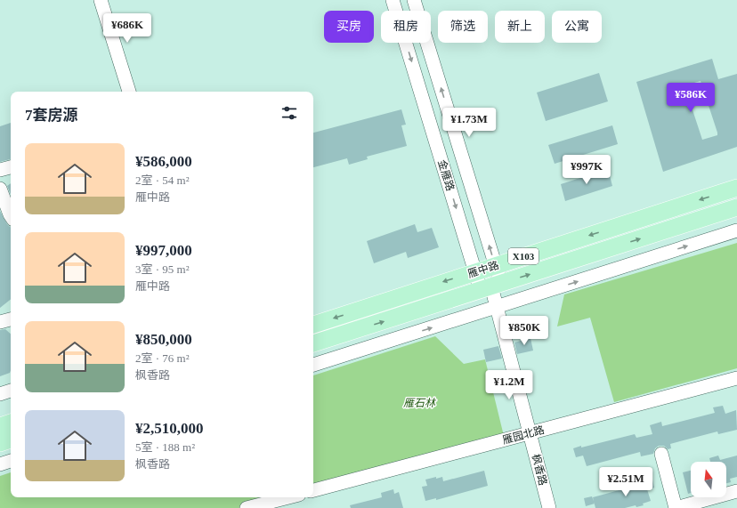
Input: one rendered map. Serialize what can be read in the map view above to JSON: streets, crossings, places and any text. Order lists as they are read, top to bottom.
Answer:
{
  "streets": {
    "main road": ["X103", "雁中路"],
    "street": ["金雁路", "雁园北路", "枫香路"]
  },
  "crossings": [
    ["金雁路", "雁中路"],
    ["金雁路", "枫香路"],
    ["雁中路", "枫香路"],
    ["雁园北路", "枫香路"]
  ],
  "parks": ["雁石林"],
  "north": "top",
  "page": {
    "chip": [
      "买房",
      "租房",
      "筛选",
      "新上",
      "公寓"
    ],
    "price": [
      "¥686K",
      "¥586K",
      "¥1.73M",
      "¥997K",
      "¥850K",
      "¥1.2M",
      "¥2.51M"
    ],
    "heading": "7套房源",
    "list": [
      {
        "name": "¥586,000",
        "note": "2室 · 54 m² · 雁中路"
      },
      {
        "name": "¥997,000",
        "note": "3室 · 95 m² · 雁中路"
      },
      {
        "name": "¥850,000",
        "note": "2室 · 76 m² · 枫香路"
      },
      {
        "name": "¥2,510,000",
        "note": "5室 · 188 m² · 枫香路"
      }
    ]
  }
}
